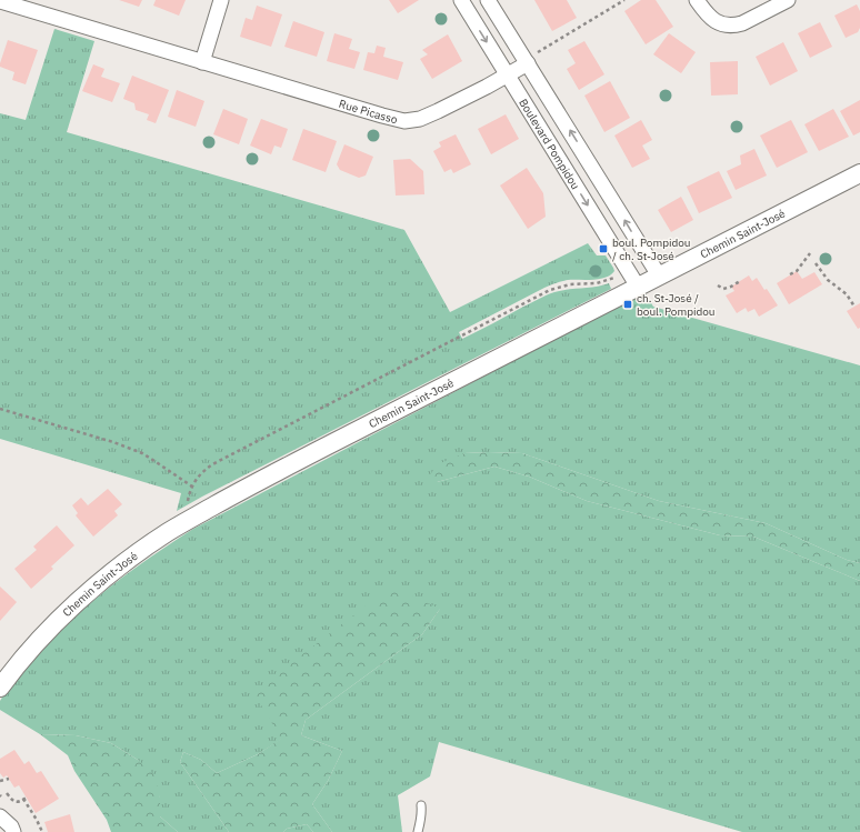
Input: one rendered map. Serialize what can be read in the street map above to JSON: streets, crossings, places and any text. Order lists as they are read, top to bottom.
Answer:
{
  "streets": {
    "street": ["Rue Picasso", "Boulevard Pompidou", "Chemin Saint-José"]
  },
  "crossings": [
    ["Rue Picasso", "Boulevard Pompidou"],
    ["Boulevard Pompidou", "Chemin Saint-José"]
  ],
  "places": {
    "transit": ["boul. Pompidou / ch. St-José", "ch. St-José / boul. Pompidou"]
  }
}
